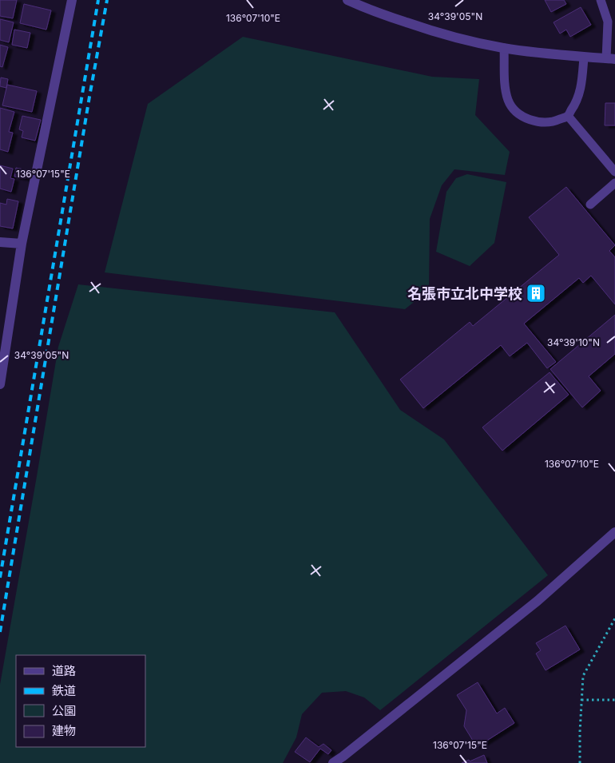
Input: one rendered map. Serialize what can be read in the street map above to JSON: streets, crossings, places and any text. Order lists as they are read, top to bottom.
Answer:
{
  "places": {
    "building": ["名張市立北中学校"]
  },
  "legend": [
    "道路",
    "鉄道",
    "公園",
    "建物"
  ],
  "coordinates": [
    "34°39'05\"N",
    "136°07'10\"E",
    "136°07'15\"E",
    "34°39'10\"N"
  ]
}
